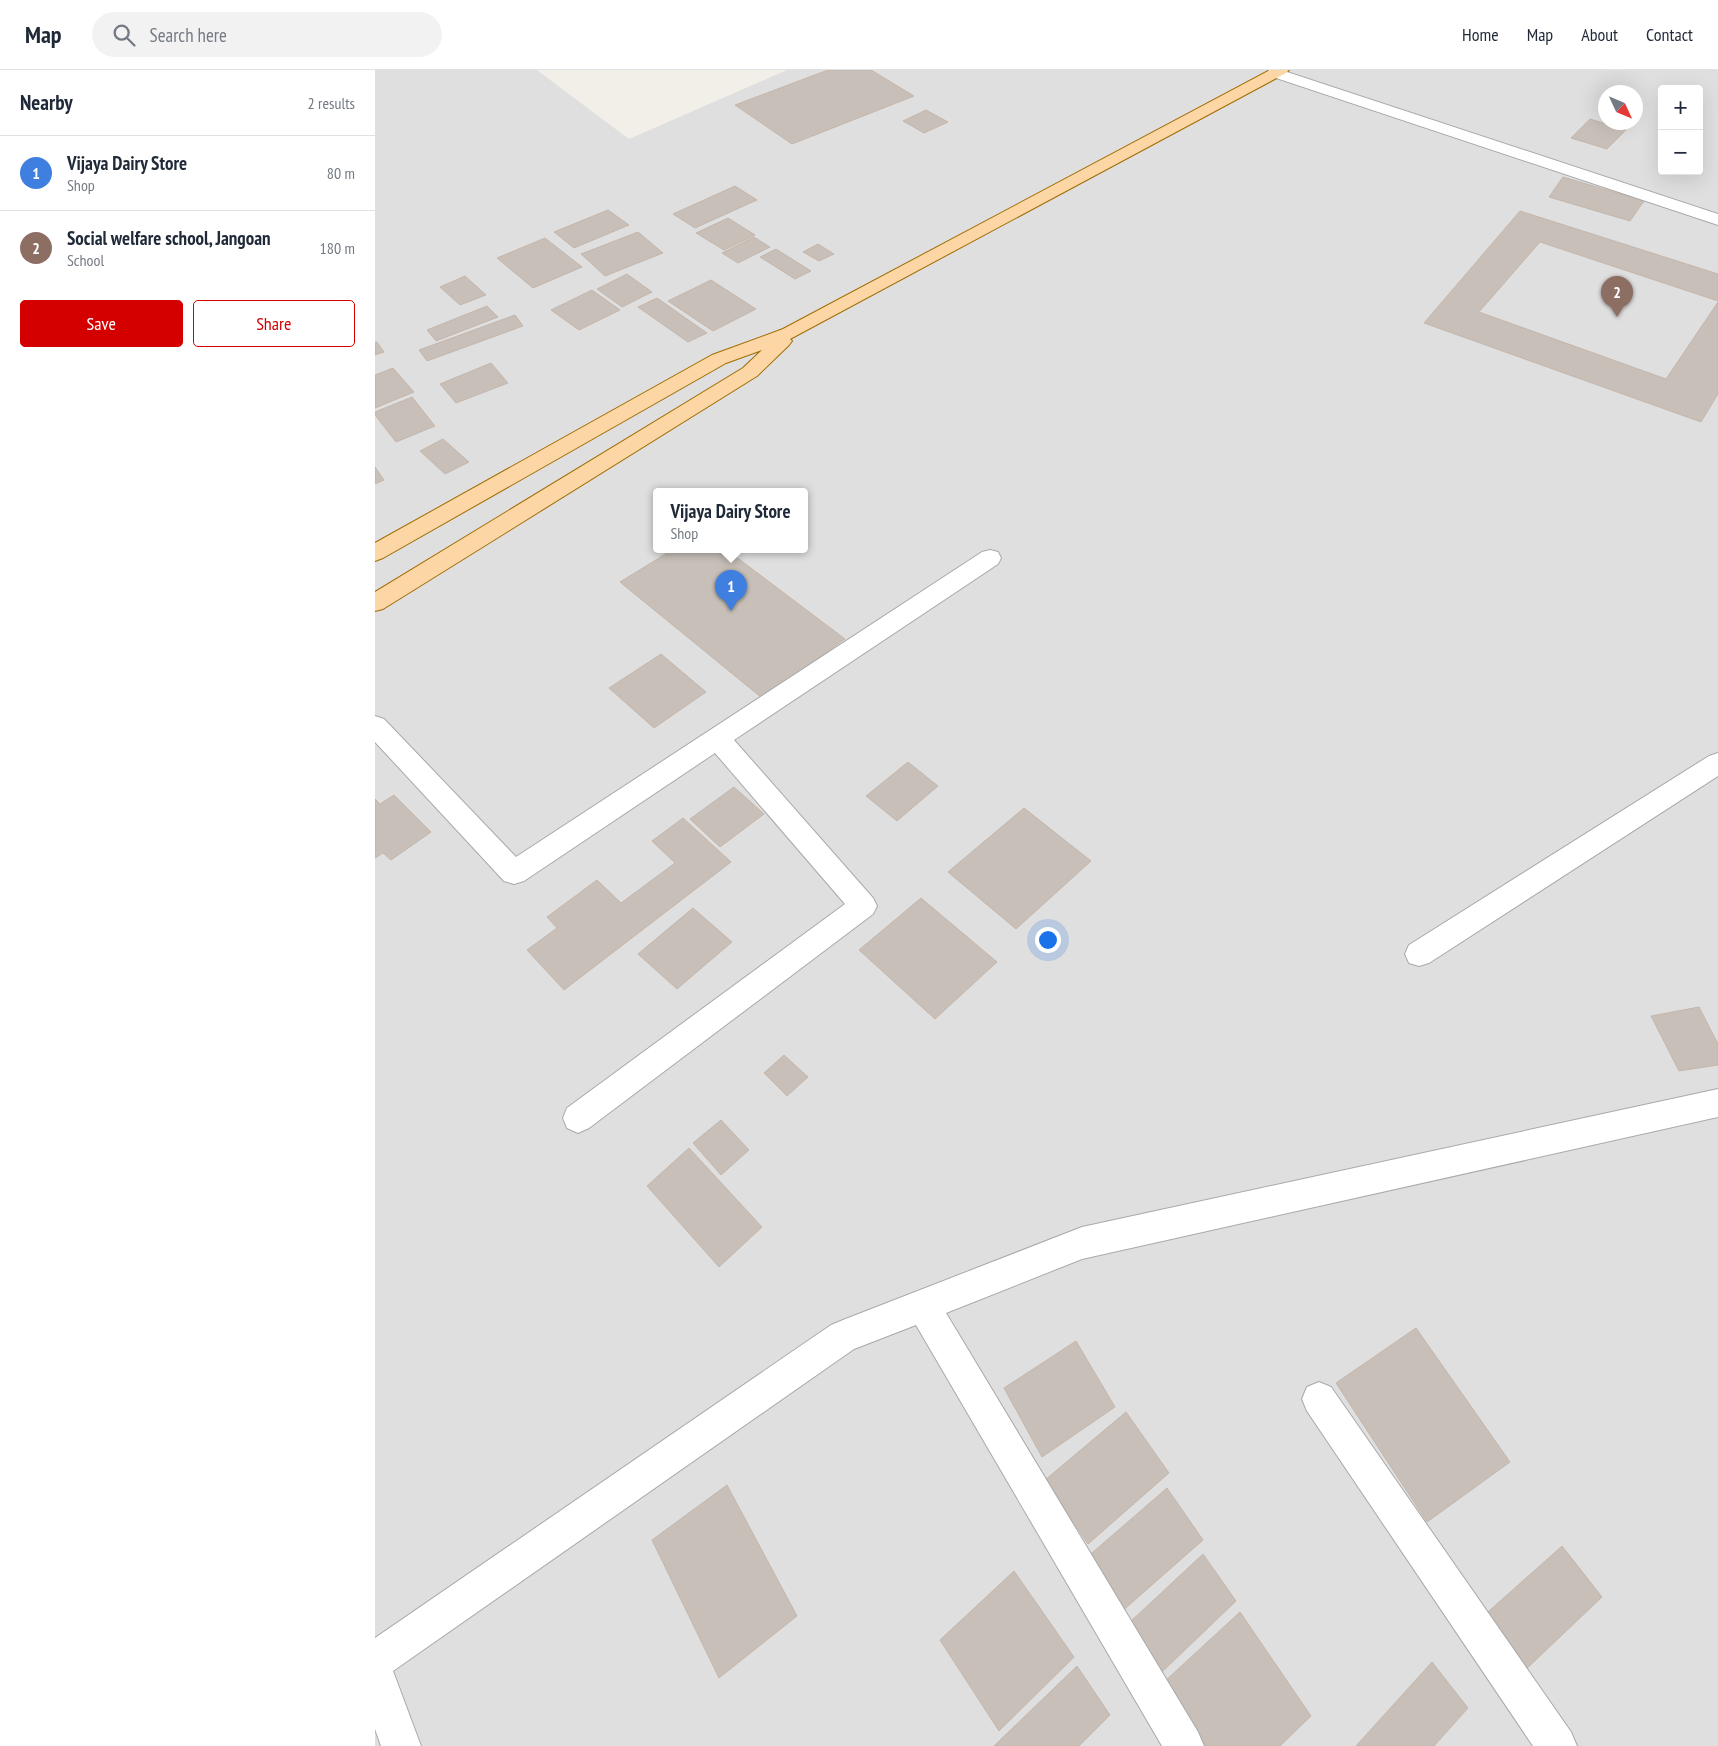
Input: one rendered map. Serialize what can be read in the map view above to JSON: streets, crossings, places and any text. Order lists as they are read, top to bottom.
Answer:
{
  "north": "bottom right",
  "page": {
    "header": "Map",
    "search": "Search here",
    "nav": [
      "Home",
      "Map",
      "About",
      "Contact"
    ],
    "heading": ["Nearby", "2 results"],
    "map_buttons": ["+", "−"],
    "list": [
      {
        "mark": "1",
        "name": "Vijaya Dairy Store",
        "note": "Shop",
        "value": "80 m"
      },
      {
        "mark": "2",
        "name": "Social welfare school, Jangoan",
        "note": "School",
        "value": "180 m"
      }
    ],
    "pins": ["2", "1"],
    "buttons": ["Save", "Share"],
    "popup": ["Vijaya Dairy Store", "Shop"]
  }
}
